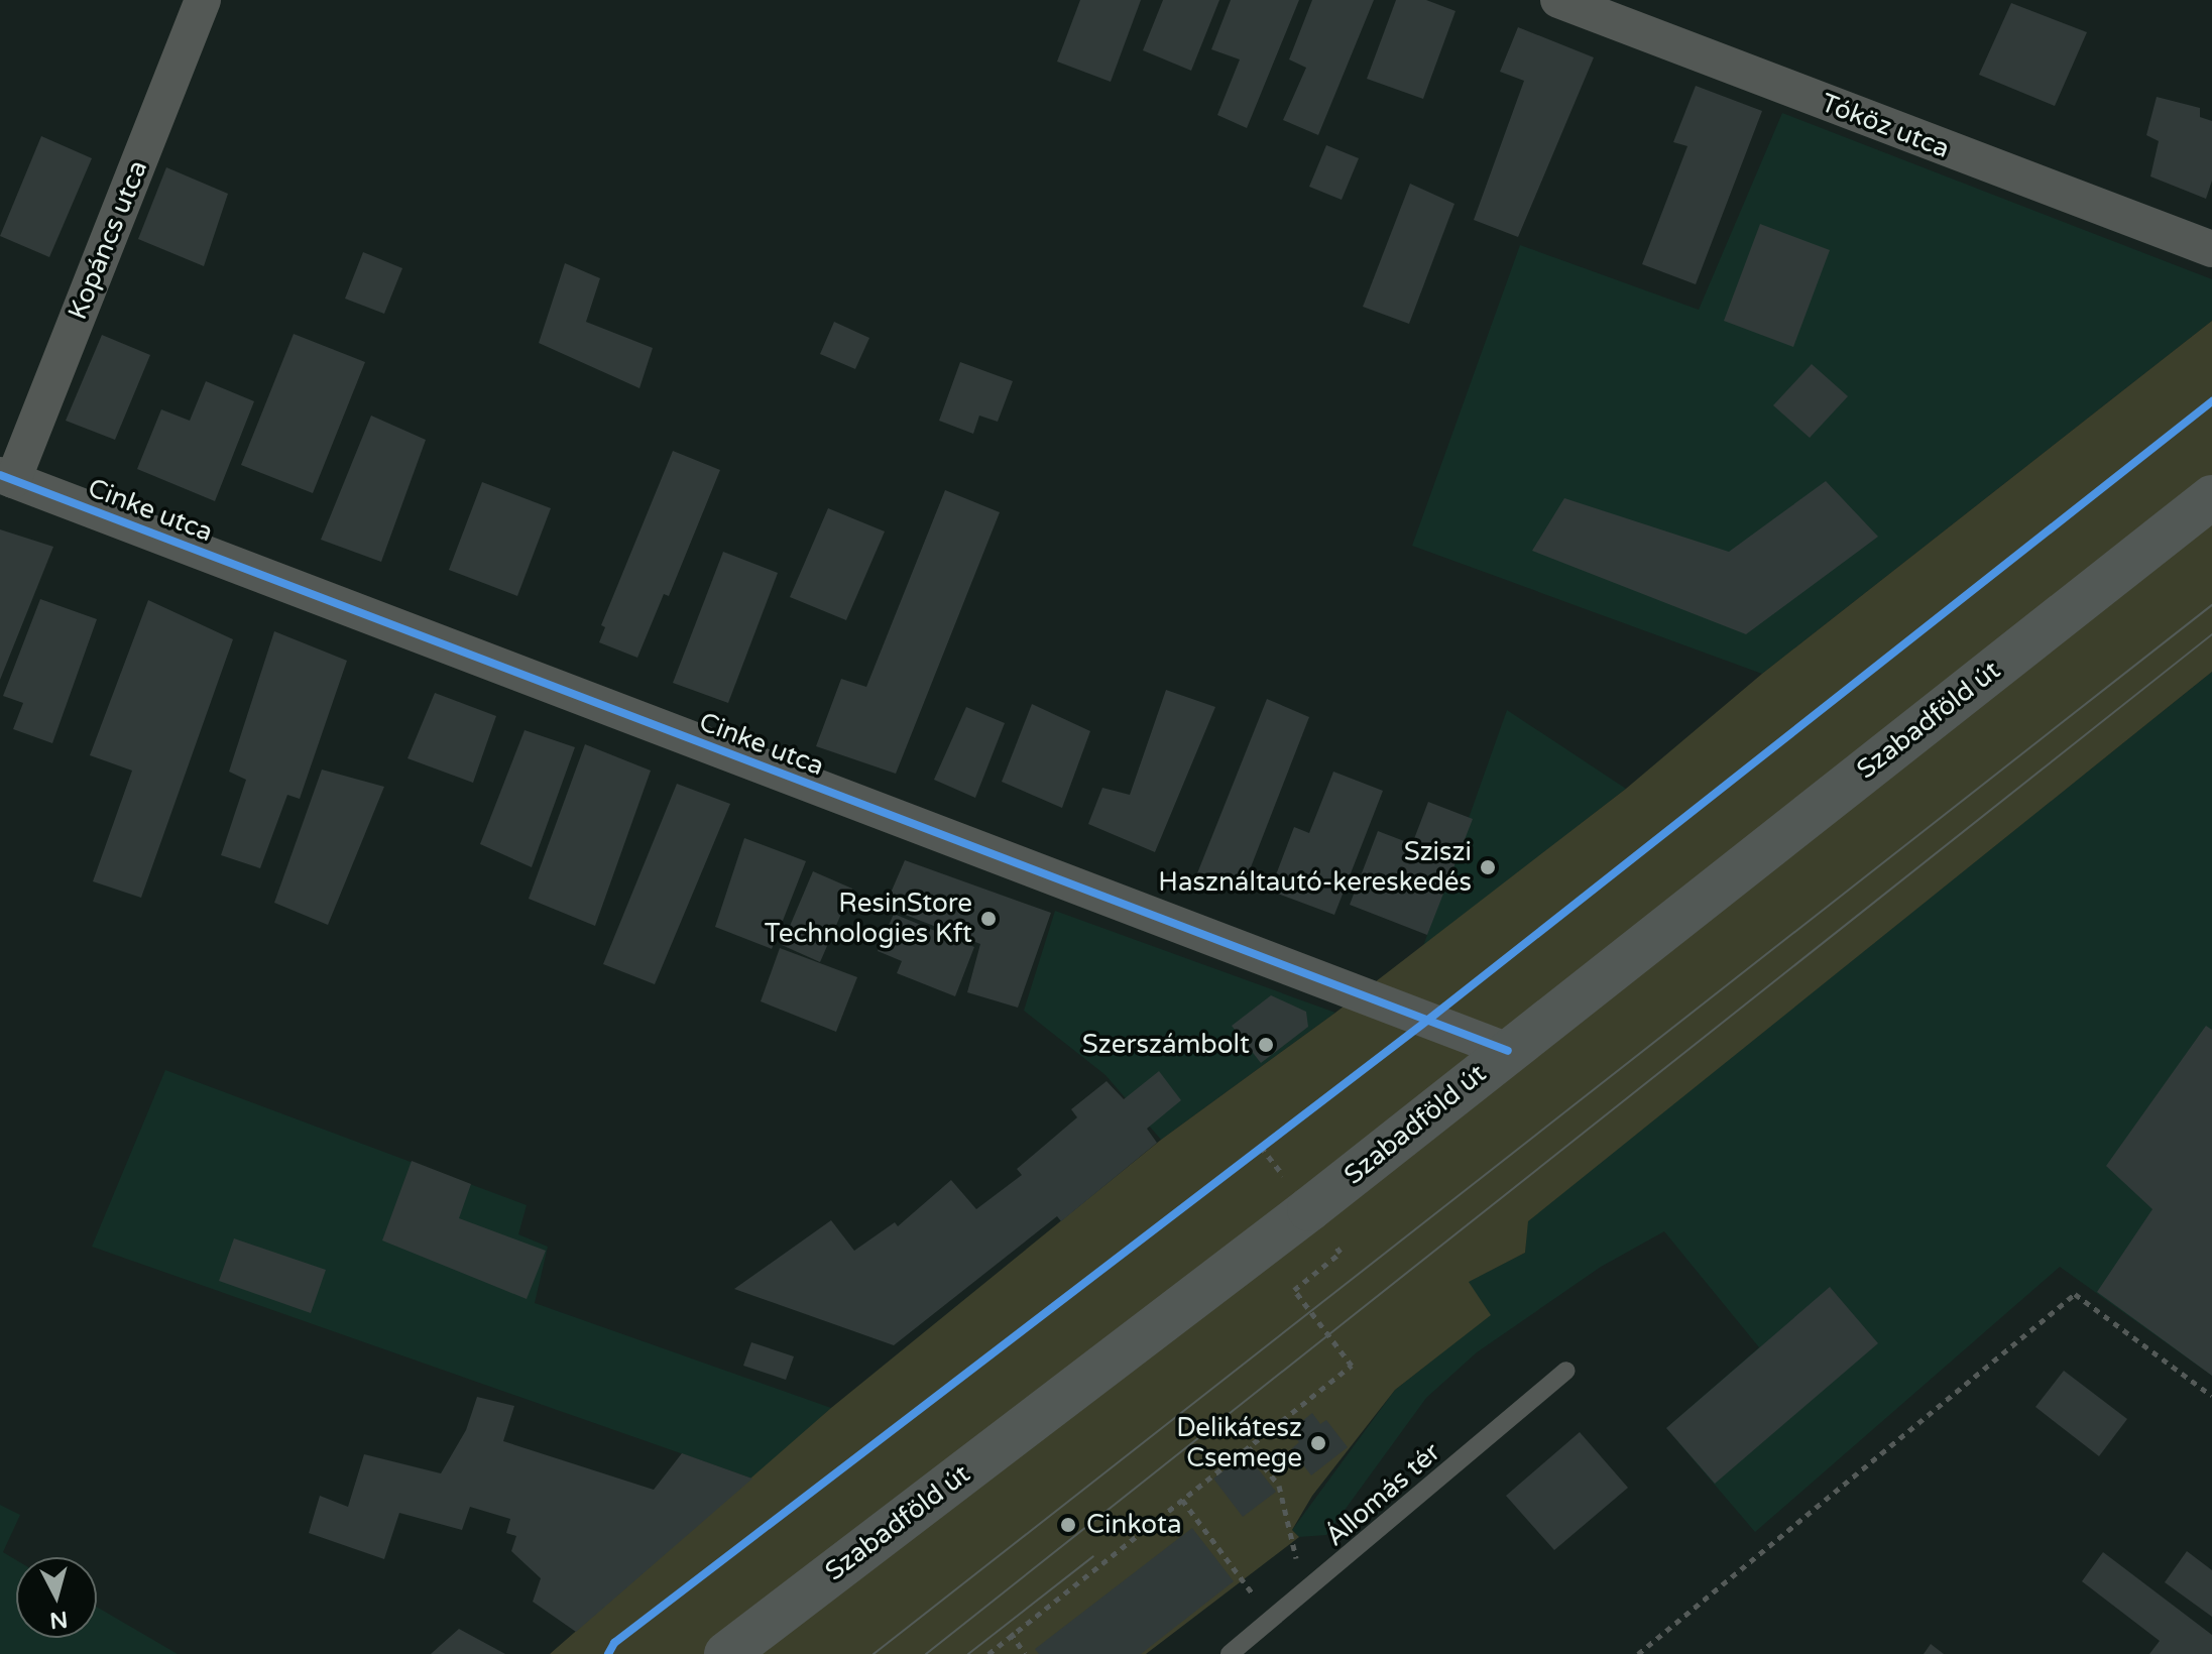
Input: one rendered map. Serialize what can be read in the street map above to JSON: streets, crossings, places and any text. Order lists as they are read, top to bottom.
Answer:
{
  "streets": {
    "main road": ["Szabadföld út"],
    "street": ["Tóköz utca", "Kopáncs utca", "Cinke utca"],
    "lane": ["Állomás tér"]
  },
  "crossings": [
    ["Kopáncs utca", "Cinke utca"],
    ["Cinke utca", "Szabadföld út"]
  ],
  "places": [
    "Sziszi Használtautó-kereskedés",
    "ResinStore Technologies Kft",
    "Szerszámbolt",
    "Delikátesz Csemege",
    "Cinkota"
  ],
  "north": "bottom"
}
